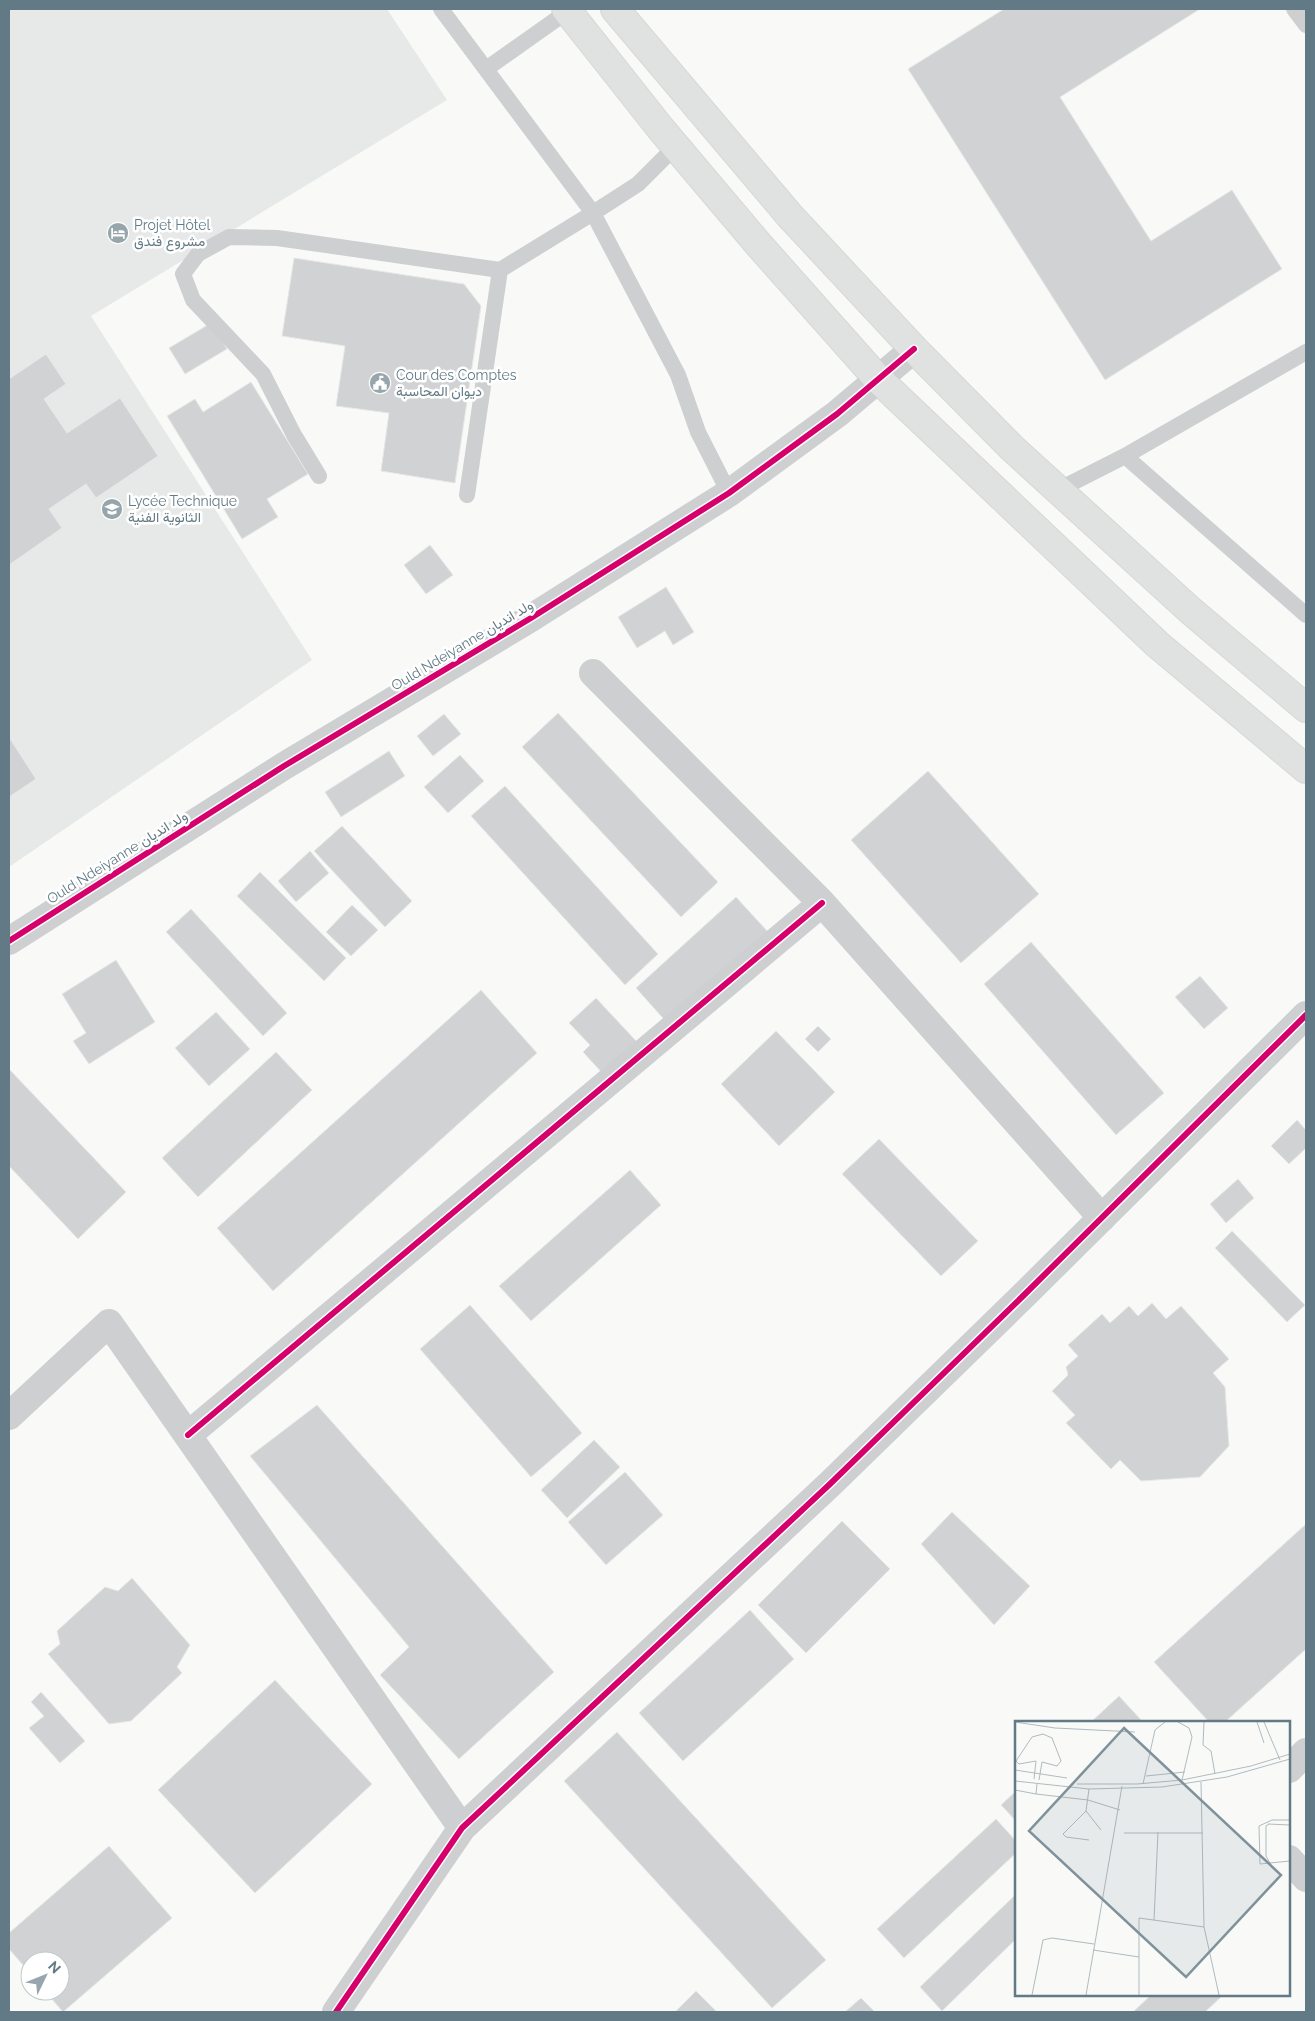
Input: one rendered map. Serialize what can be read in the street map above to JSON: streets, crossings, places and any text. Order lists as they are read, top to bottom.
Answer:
{
  "streets": {
    "street": ["Ould Ndeiyanne ولد انديان"]
  },
  "places": {
    "hotel": ["Projet Hôtel مشروع فندق"],
    "public building": ["Cour des Comptes ديوان المحاسبة"],
    "school or university": ["Lycée Technique الثانوية الفنية"]
  },
  "north": "top right"
}
